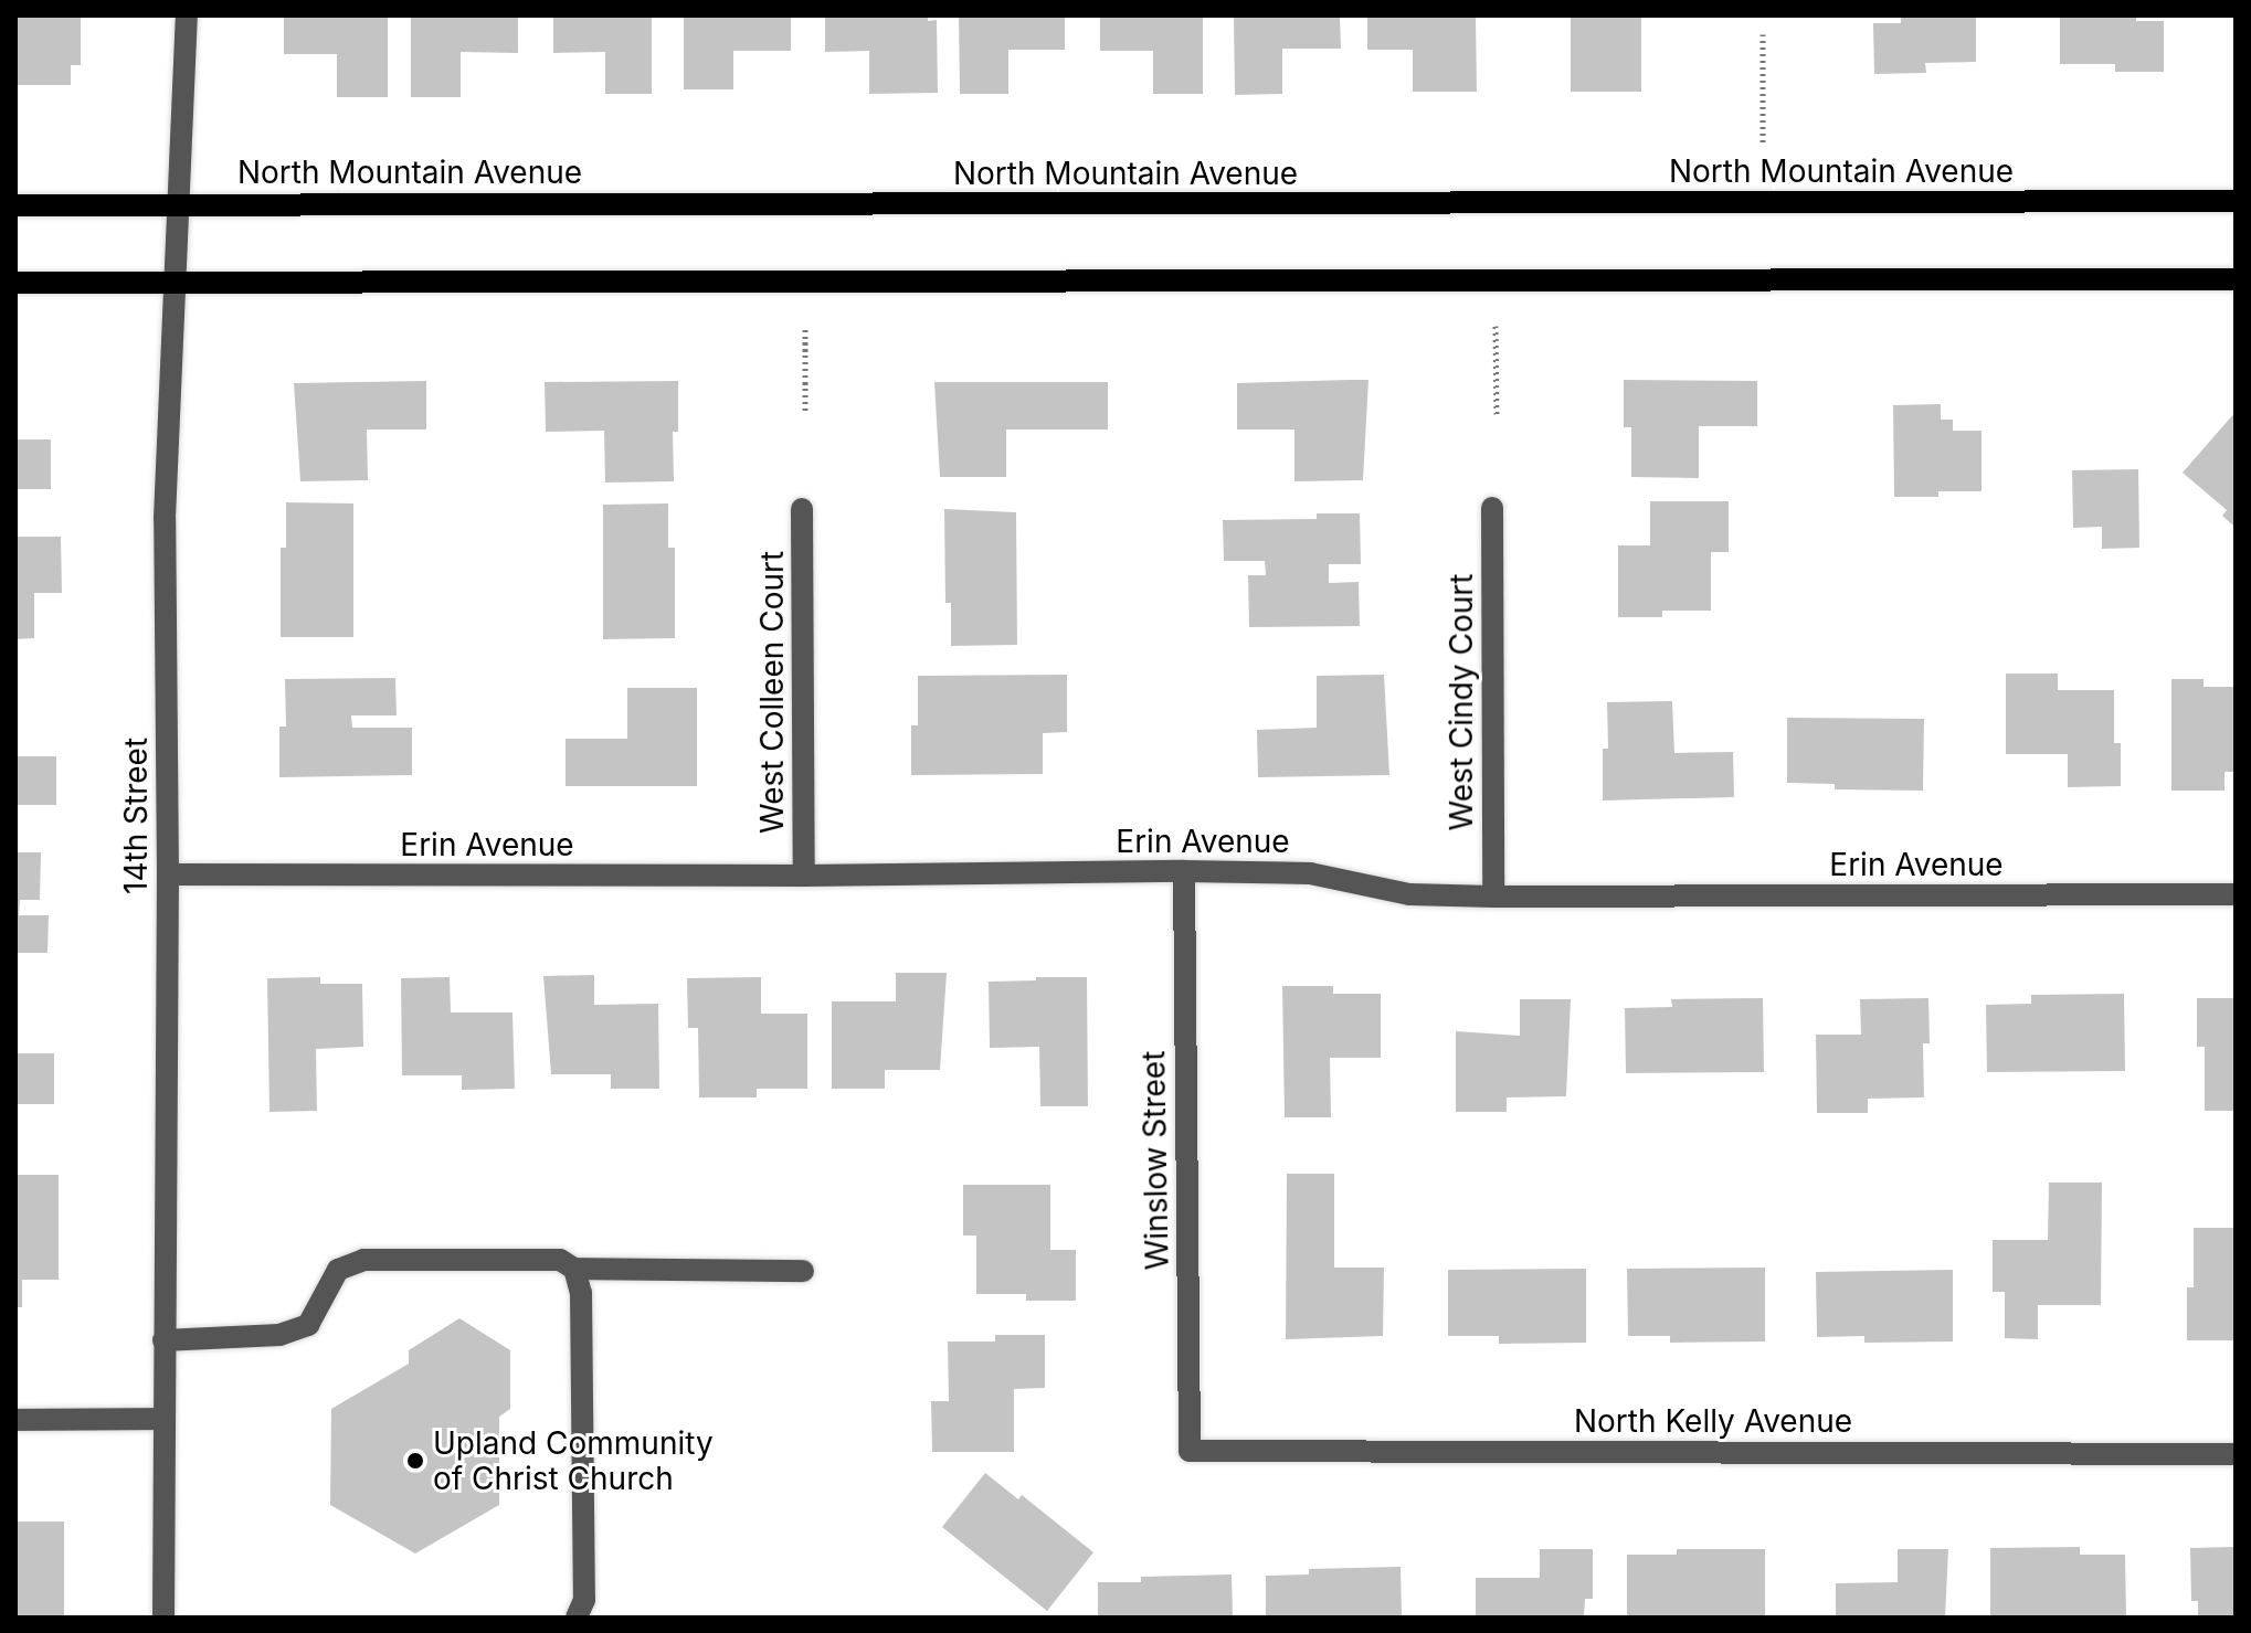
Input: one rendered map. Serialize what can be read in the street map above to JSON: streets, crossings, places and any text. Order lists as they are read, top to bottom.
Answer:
{
  "streets": {
    "main road": ["North Mountain Avenue"],
    "street": [
      "West Colleen Court",
      "West Cindy Court",
      "14th Street",
      "Erin Avenue",
      "Winslow Street",
      "North Kelly Avenue"
    ]
  },
  "crossings": [
    ["North Mountain Avenue", "14th Street"],
    ["West Colleen Court", "Erin Avenue"],
    ["West Cindy Court", "Erin Avenue"],
    ["14th Street", "Erin Avenue"],
    ["Erin Avenue", "Winslow Street"],
    ["Winslow Street", "North Kelly Avenue"]
  ],
  "places": ["Upland Community of Christ Church"]
}
